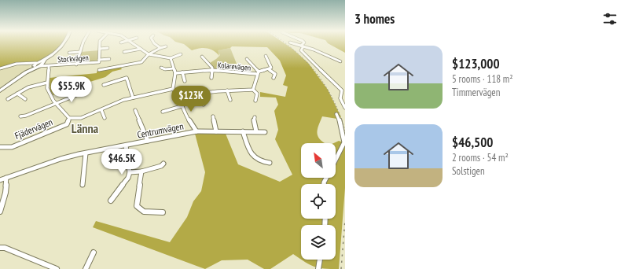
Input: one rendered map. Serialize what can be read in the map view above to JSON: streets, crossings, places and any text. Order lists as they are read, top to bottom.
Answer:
{
  "streets": {
    "street": [
      "Stockvägen",
      "Kolarevägen",
      "Fjädervägen",
      "Centrumvägen"
    ]
  },
  "districts": ["Länna"],
  "north": "top left",
  "page": {
    "heading": "3 homes",
    "list": [
      {
        "name": "$123,000",
        "note": "5 rooms · 118 m² · Timmervägen"
      },
      {
        "name": "$46,500",
        "note": "2 rooms · 54 m² · Solstigen"
      }
    ],
    "price": ["$55.9K", "$123K", "$46.5K"]
  }
}
